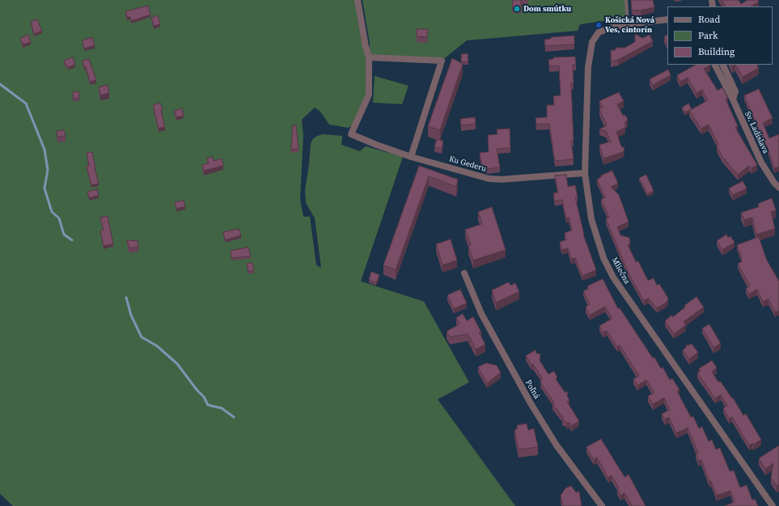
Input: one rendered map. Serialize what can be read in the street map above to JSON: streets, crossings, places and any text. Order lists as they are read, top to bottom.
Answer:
{
  "streets": {
    "street": [
      "Sv. Ladislava",
      "Ku Gederu",
      "Mliečna",
      "Poľná"
    ]
  },
  "crossings": [
    ["Ku Gederu", "Mliečna"]
  ],
  "places": ["Dom smútku", "Košická Nová Ves, cintorín"],
  "legend": ["Road", "Park", "Building"]
}
